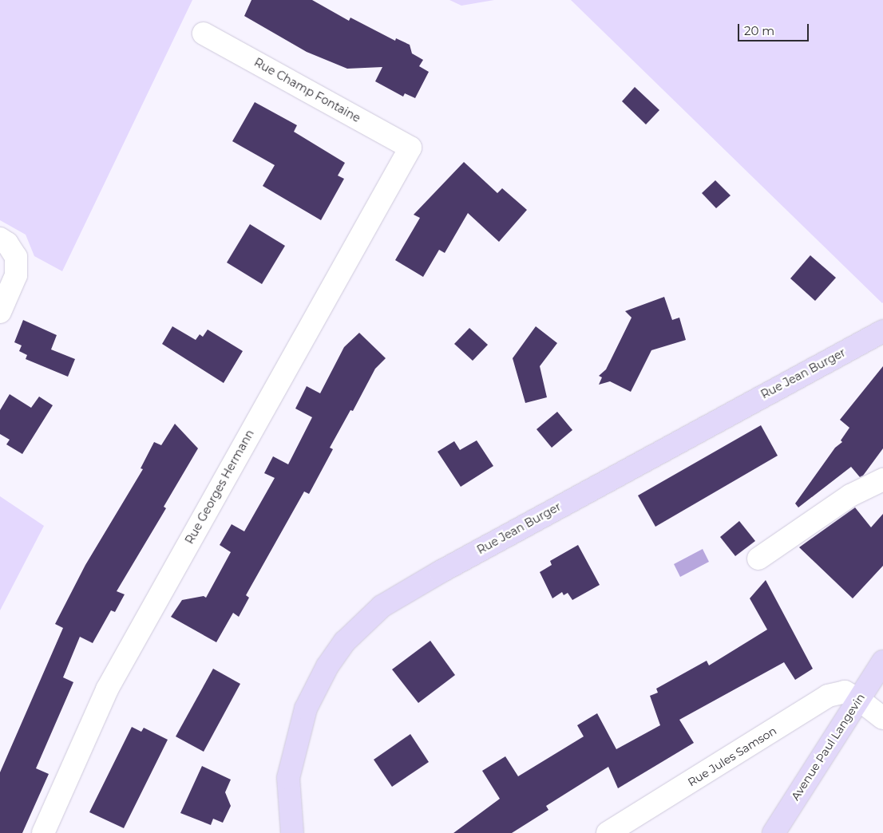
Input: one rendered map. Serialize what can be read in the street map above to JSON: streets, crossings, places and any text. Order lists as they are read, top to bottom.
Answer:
{
  "streets": {
    "main road": ["Rue Jean Burger", "Avenue Paul Langevin"],
    "street": ["Rue Champ Fontaine", "Rue Georges Hermann", "Rue Jules Samson"]
  },
  "crossings": [
    ["Rue Champ Fontaine", "Rue Georges Hermann"],
    ["Avenue Paul Langevin", "Rue Jules Samson"]
  ],
  "scale_bar": "20 m"
}
